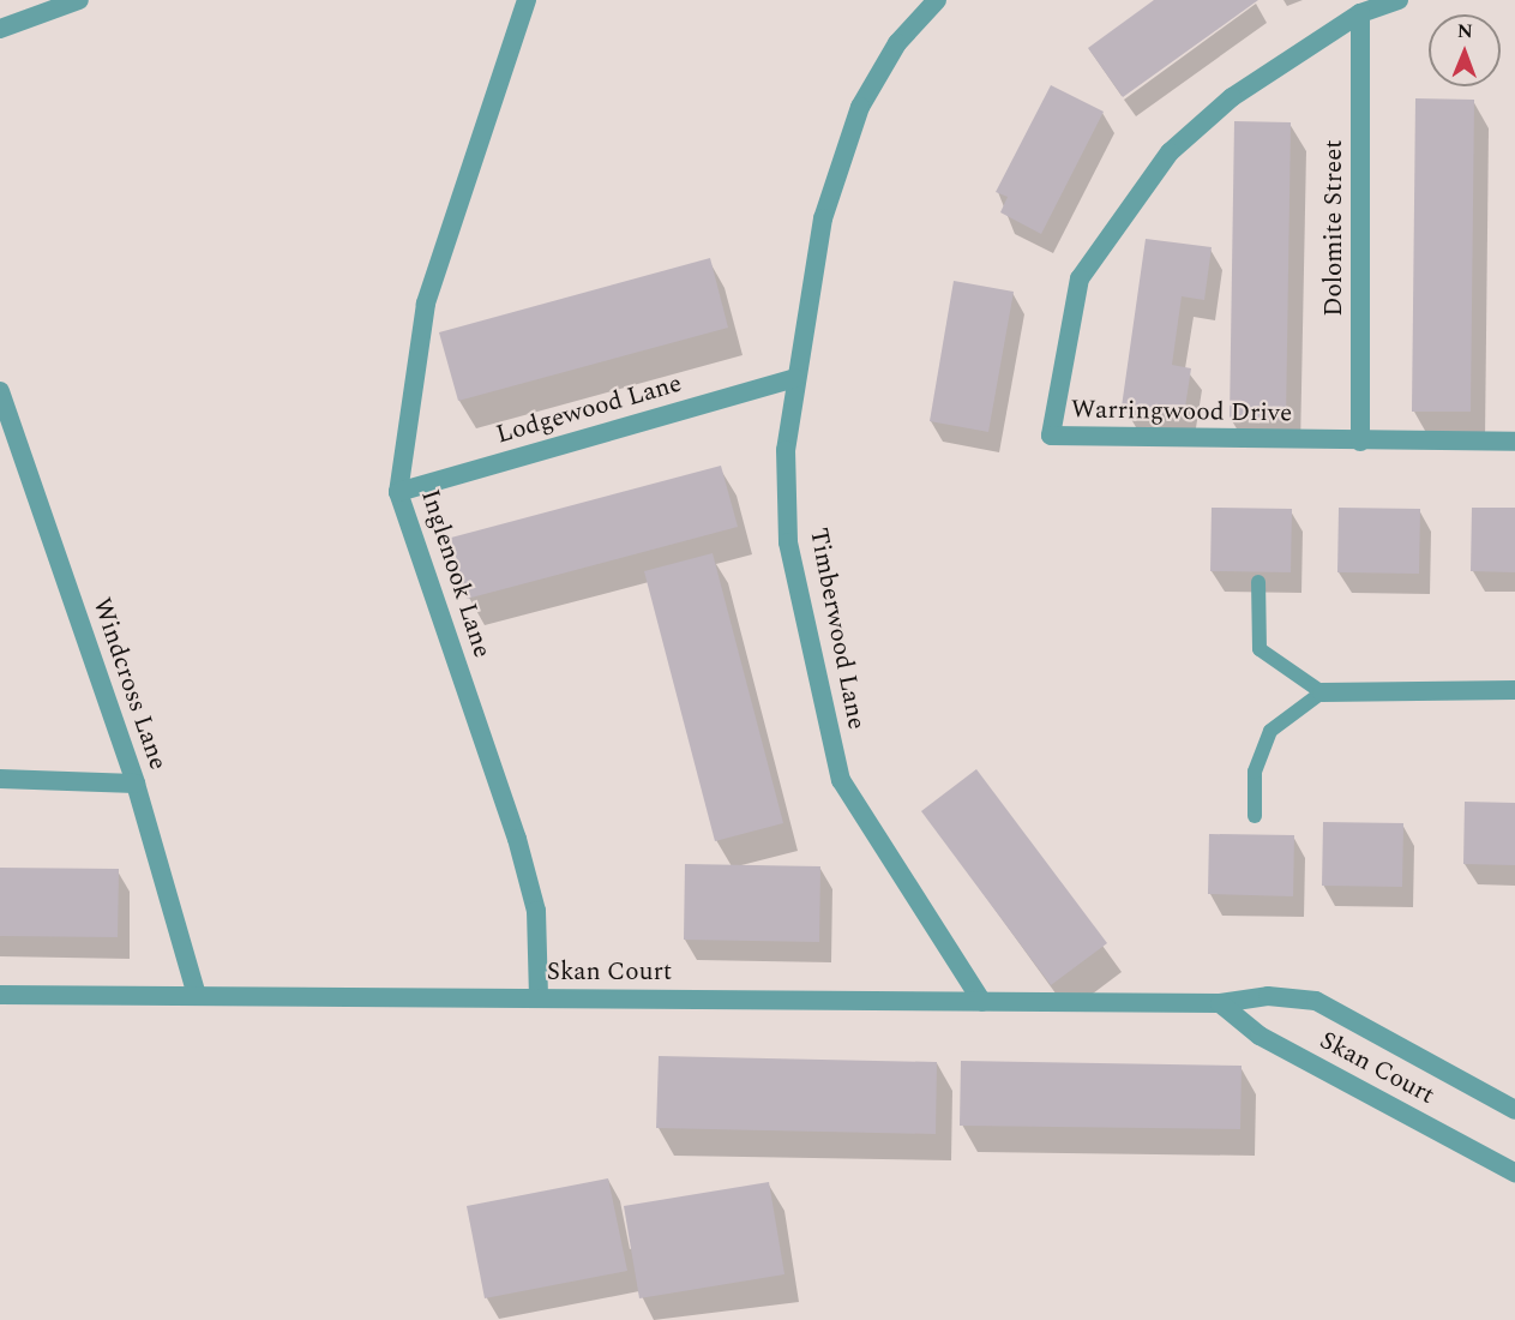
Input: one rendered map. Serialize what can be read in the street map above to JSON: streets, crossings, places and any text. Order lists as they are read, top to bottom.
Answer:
{
  "streets": {
    "street": [
      "Dolomite Street",
      "Lodgewood Lane",
      "Warringwood Drive",
      "Inglenook Lane",
      "Timberwood Lane",
      "Windcross Lane",
      "Skan Court"
    ]
  },
  "crossings": [
    ["Dolomite Street", "Warringwood Drive"],
    ["Lodgewood Lane", "Inglenook Lane"],
    ["Lodgewood Lane", "Timberwood Lane"],
    ["Inglenook Lane", "Skan Court"],
    ["Timberwood Lane", "Skan Court"],
    ["Windcross Lane", "Skan Court"]
  ],
  "north": "top"
}
